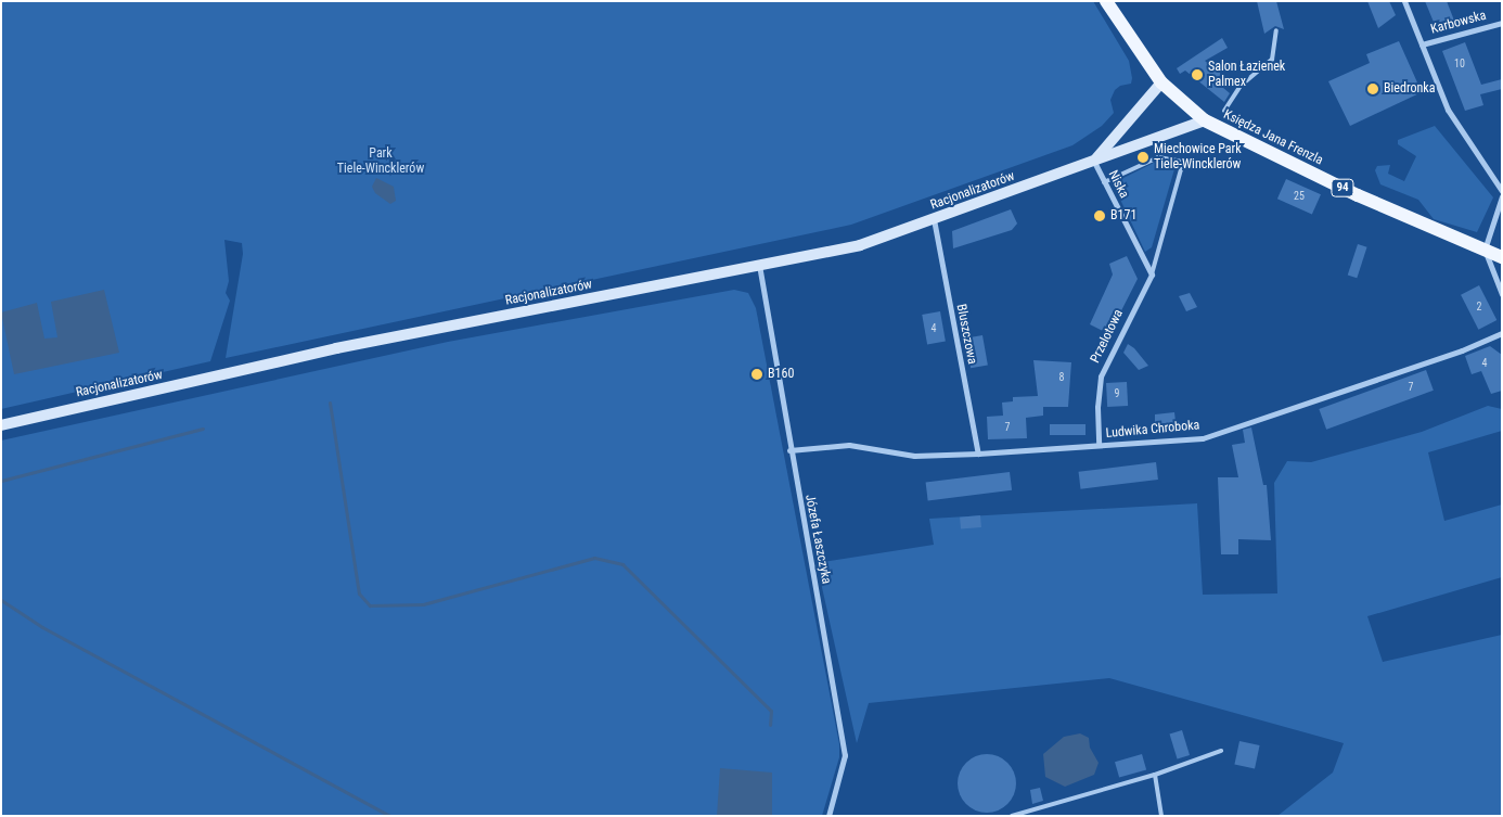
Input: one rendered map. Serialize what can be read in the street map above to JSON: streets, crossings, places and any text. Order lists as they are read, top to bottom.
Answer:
{
  "streets": {
    "main road": ["Księdza Jana Frenzla", "94"],
    "street": [
      "Karbowska",
      "Niska",
      "Racjonalizatorów",
      "Bluszczowa",
      "Przelotowa",
      "Ludwika Chroboka",
      "Józefa Łaszczyka"
    ]
  },
  "crossings": [
    ["Księdza Jana Frenzla", "Racjonalizatorów"],
    ["Niska", "Racjonalizatorów"],
    ["Niska", "Przelotowa"],
    ["Racjonalizatorów", "Bluszczowa"],
    ["Racjonalizatorów", "Józefa Łaszczyka"],
    ["Bluszczowa", "Ludwika Chroboka"],
    ["Przelotowa", "Ludwika Chroboka"],
    ["Ludwika Chroboka", "Józefa Łaszczyka"]
  ],
  "parks": ["Park Tiele-Wincklerów"],
  "places": [
    "Salon Łazienek Palmex",
    "Biedronka",
    "Miechowice Park Tiele-Wincklerów",
    "B171",
    "B160"
  ],
  "house_numbers": [
    "10",
    "25",
    "2",
    "4",
    "4",
    "8",
    "7",
    "9",
    "7"
  ]
}
